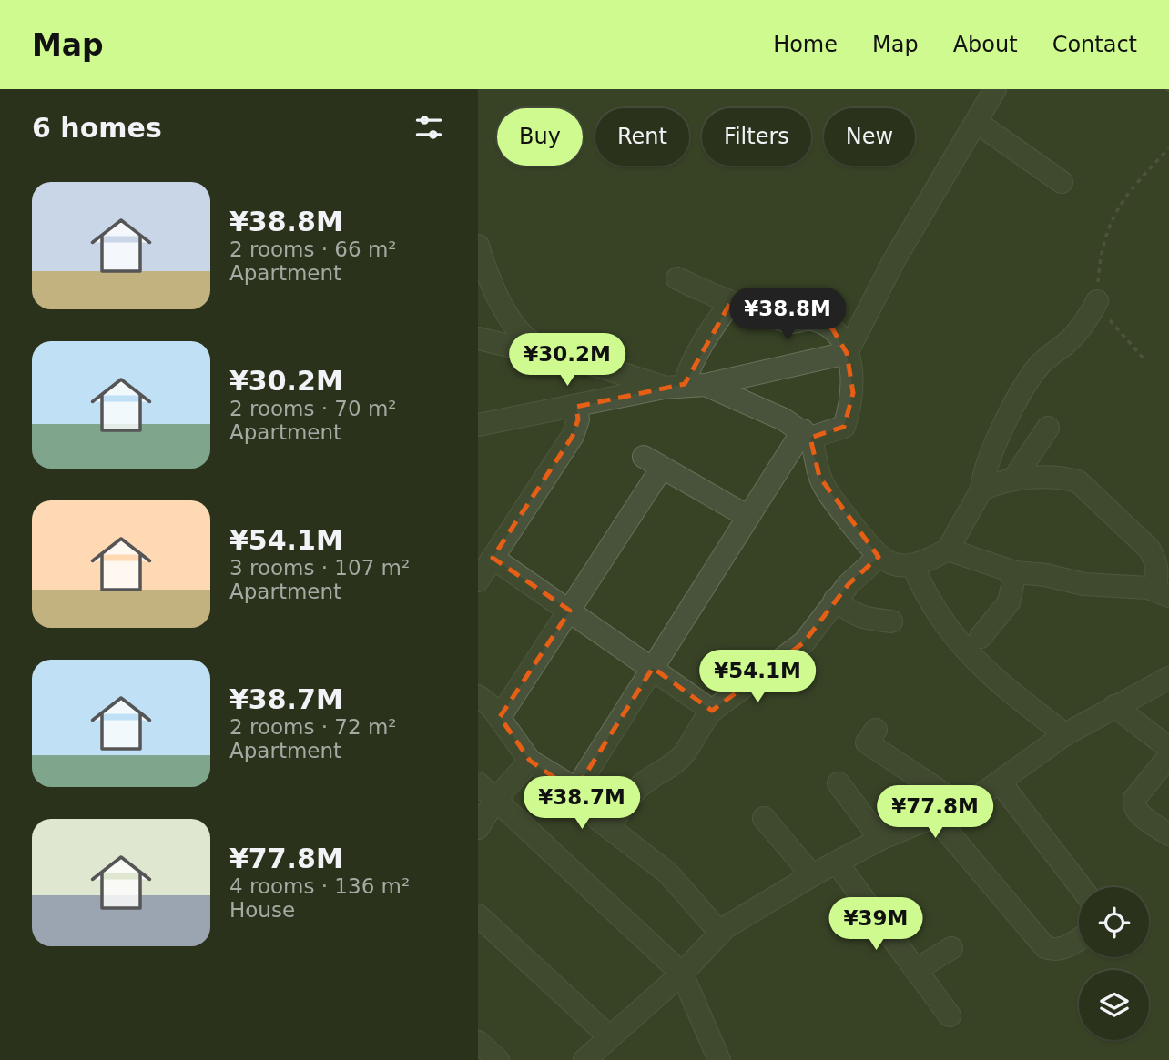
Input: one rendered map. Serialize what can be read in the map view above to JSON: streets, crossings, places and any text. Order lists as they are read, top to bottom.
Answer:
{
  "page": {
    "header": "Map",
    "nav": [
      "Home",
      "Map",
      "About",
      "Contact"
    ],
    "heading": "6 homes",
    "chip": [
      "Buy",
      "Rent",
      "Filters",
      "New"
    ],
    "list": [
      {
        "name": "¥38.8M",
        "note": "2 rooms · 66 m² · Apartment"
      },
      {
        "name": "¥30.2M",
        "note": "2 rooms · 70 m² · Apartment"
      },
      {
        "name": "¥54.1M",
        "note": "3 rooms · 107 m² · Apartment"
      },
      {
        "name": "¥38.7M",
        "note": "2 rooms · 72 m² · Apartment"
      },
      {
        "name": "¥77.8M",
        "note": "4 rooms · 136 m² · House"
      }
    ],
    "price": [
      "¥38.8M",
      "¥30.2M",
      "¥54.1M",
      "¥38.7M",
      "¥77.8M",
      "¥39M"
    ]
  }
}
